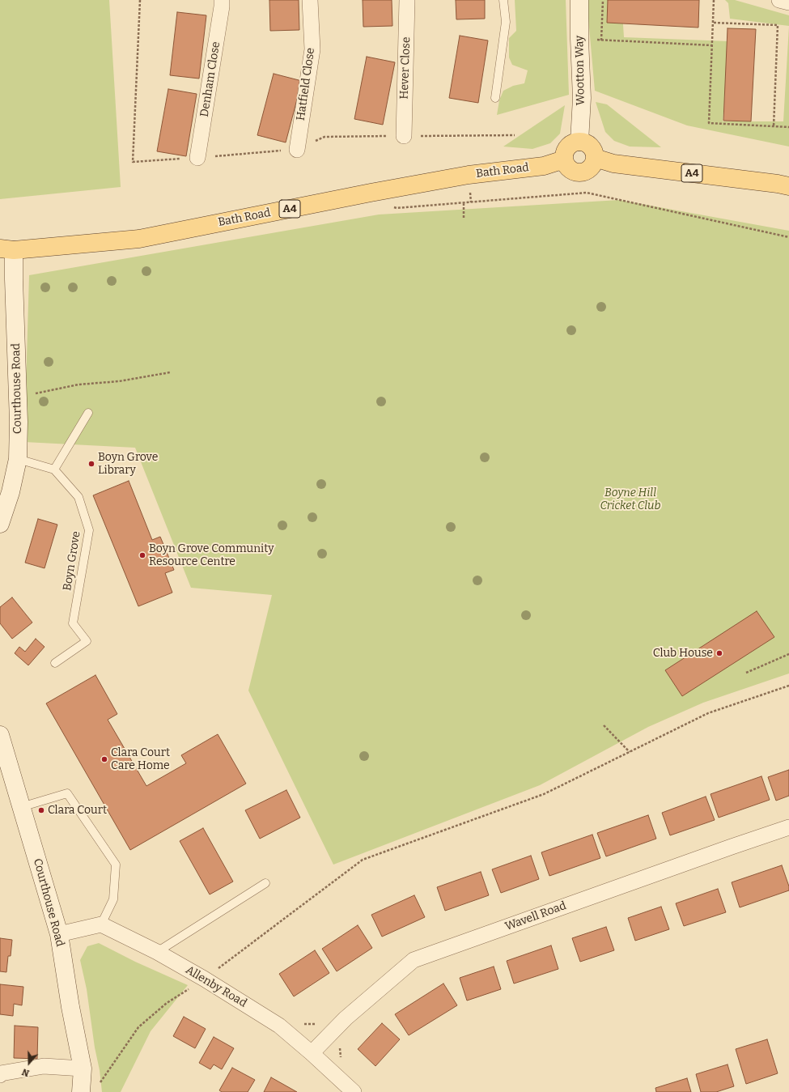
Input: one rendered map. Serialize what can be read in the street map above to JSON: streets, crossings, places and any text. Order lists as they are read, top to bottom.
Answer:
{
  "streets": {
    "main road": ["Bath Road", "A4"],
    "street": [
      "Hever Close",
      "Wootton Way",
      "Denham Close",
      "Hatfield Close",
      "Courthouse Road",
      "Wavell Road",
      "Allenby Road"
    ],
    "lane": ["Boyn Grove"]
  },
  "crossings": [
    ["Wootton Way", "Bath Road"],
    ["Wootton Way", "A4"],
    ["Bath Road", "A4"],
    ["Bath Road", "Courthouse Road"],
    ["Wavell Road", "Allenby Road"]
  ],
  "parks": ["Boyne Hill Cricket Club"],
  "places": [
    "Boyn Grove Library",
    "Boyn Grove Community Resource Centre",
    "Club House",
    "Clara Court Care Home",
    "Clara Court"
  ],
  "north": "bottom"
}
